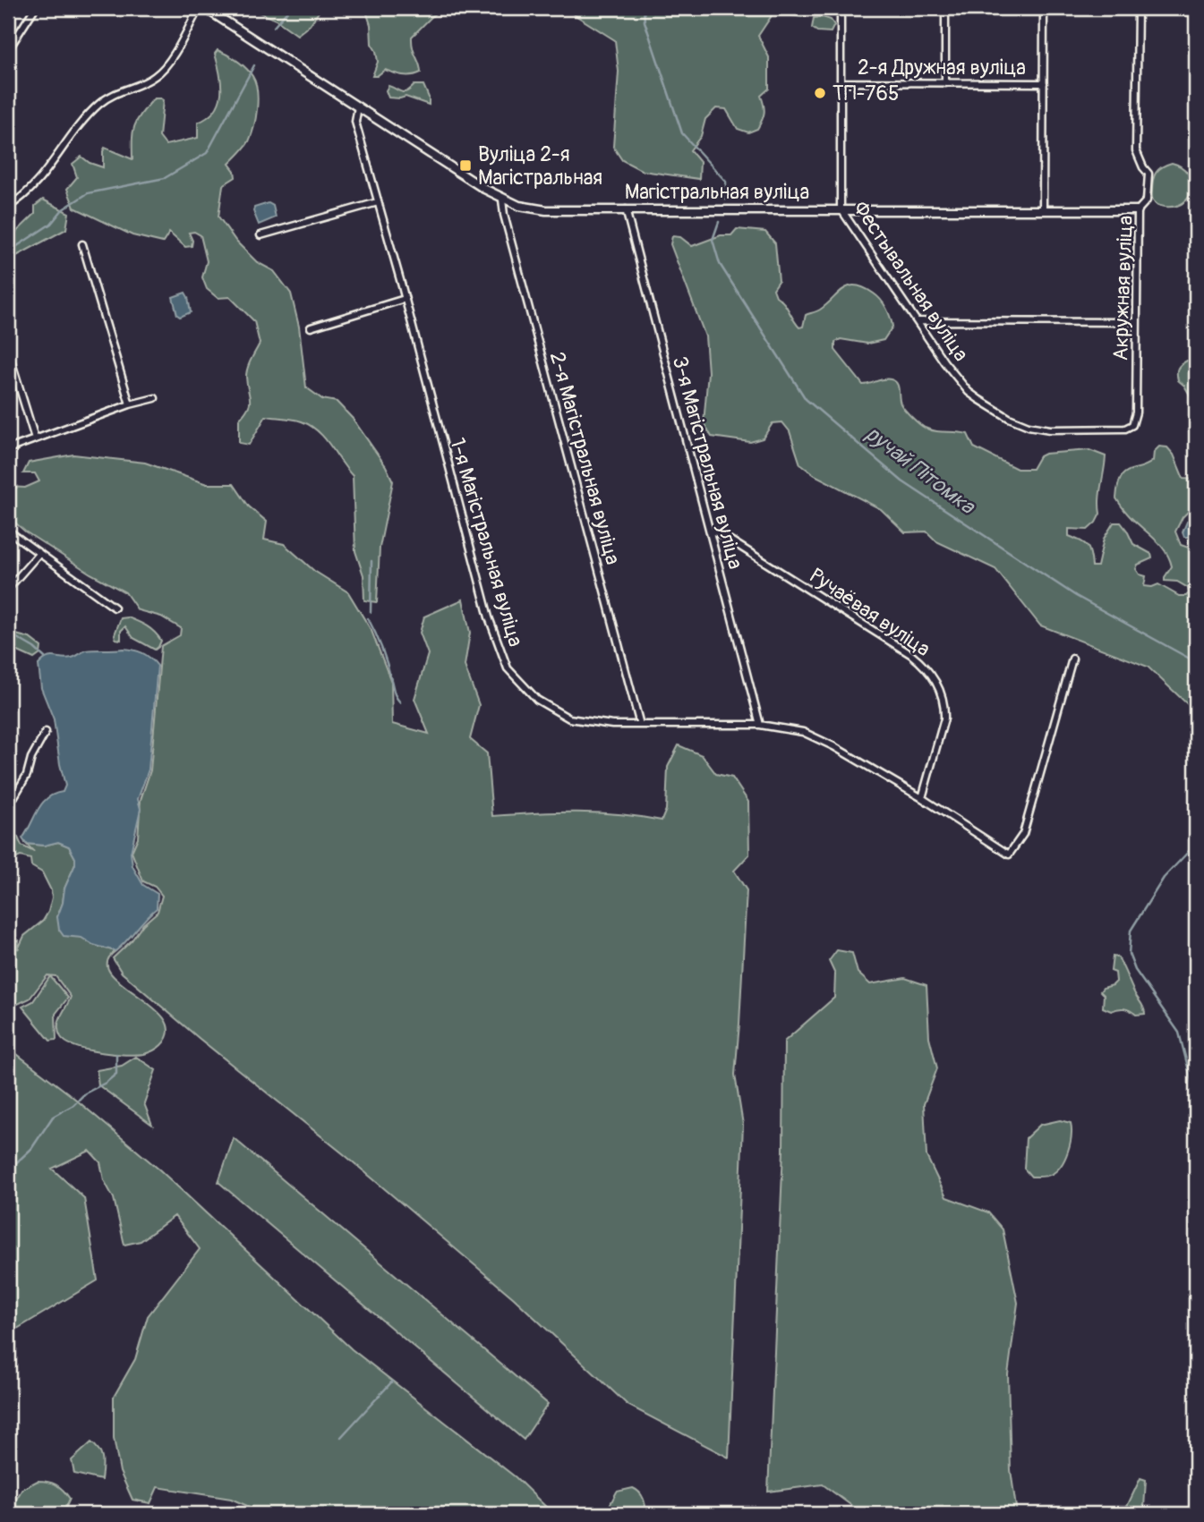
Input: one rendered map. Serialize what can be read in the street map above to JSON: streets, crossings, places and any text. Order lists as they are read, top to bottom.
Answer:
{
  "streets": {
    "street": [
      "2-я Дружная вуліца",
      "Магістральная вуліца",
      "Фестывальная вуліца",
      "Акружная вуліца",
      "2-я Магістральная вуліца",
      "3-я Магістральная вуліца",
      "1-я Магістральная вуліца",
      "Ручаёвая вуліца"
    ]
  },
  "crossings": [
    ["2-я Дружная вуліца", "Фестывальная вуліца"],
    ["Магістральная вуліца", "Фестывальная вуліца"],
    ["Магістральная вуліца", "Акружная вуліца"],
    ["Магістральная вуліца", "2-я Магістральная вуліца"],
    ["Магістральная вуліца", "3-я Магістральная вуліца"],
    ["Магістральная вуліца", "1-я Магістральная вуліца"],
    ["Фестывальная вуліца", "Акружная вуліца"],
    ["2-я Магістральная вуліца", "1-я Магістральная вуліца"],
    ["3-я Магістральная вуліца", "1-я Магістральная вуліца"],
    ["3-я Магістральная вуліца", "Ручаёвая вуліца"],
    ["1-я Магістральная вуліца", "Ручаёвая вуліца"]
  ],
  "water": ["ручай Пітомка"],
  "places": {
    "other": ["ТП-765"],
    "transit": ["Вуліца 2-я Магістральная"]
  }
}
